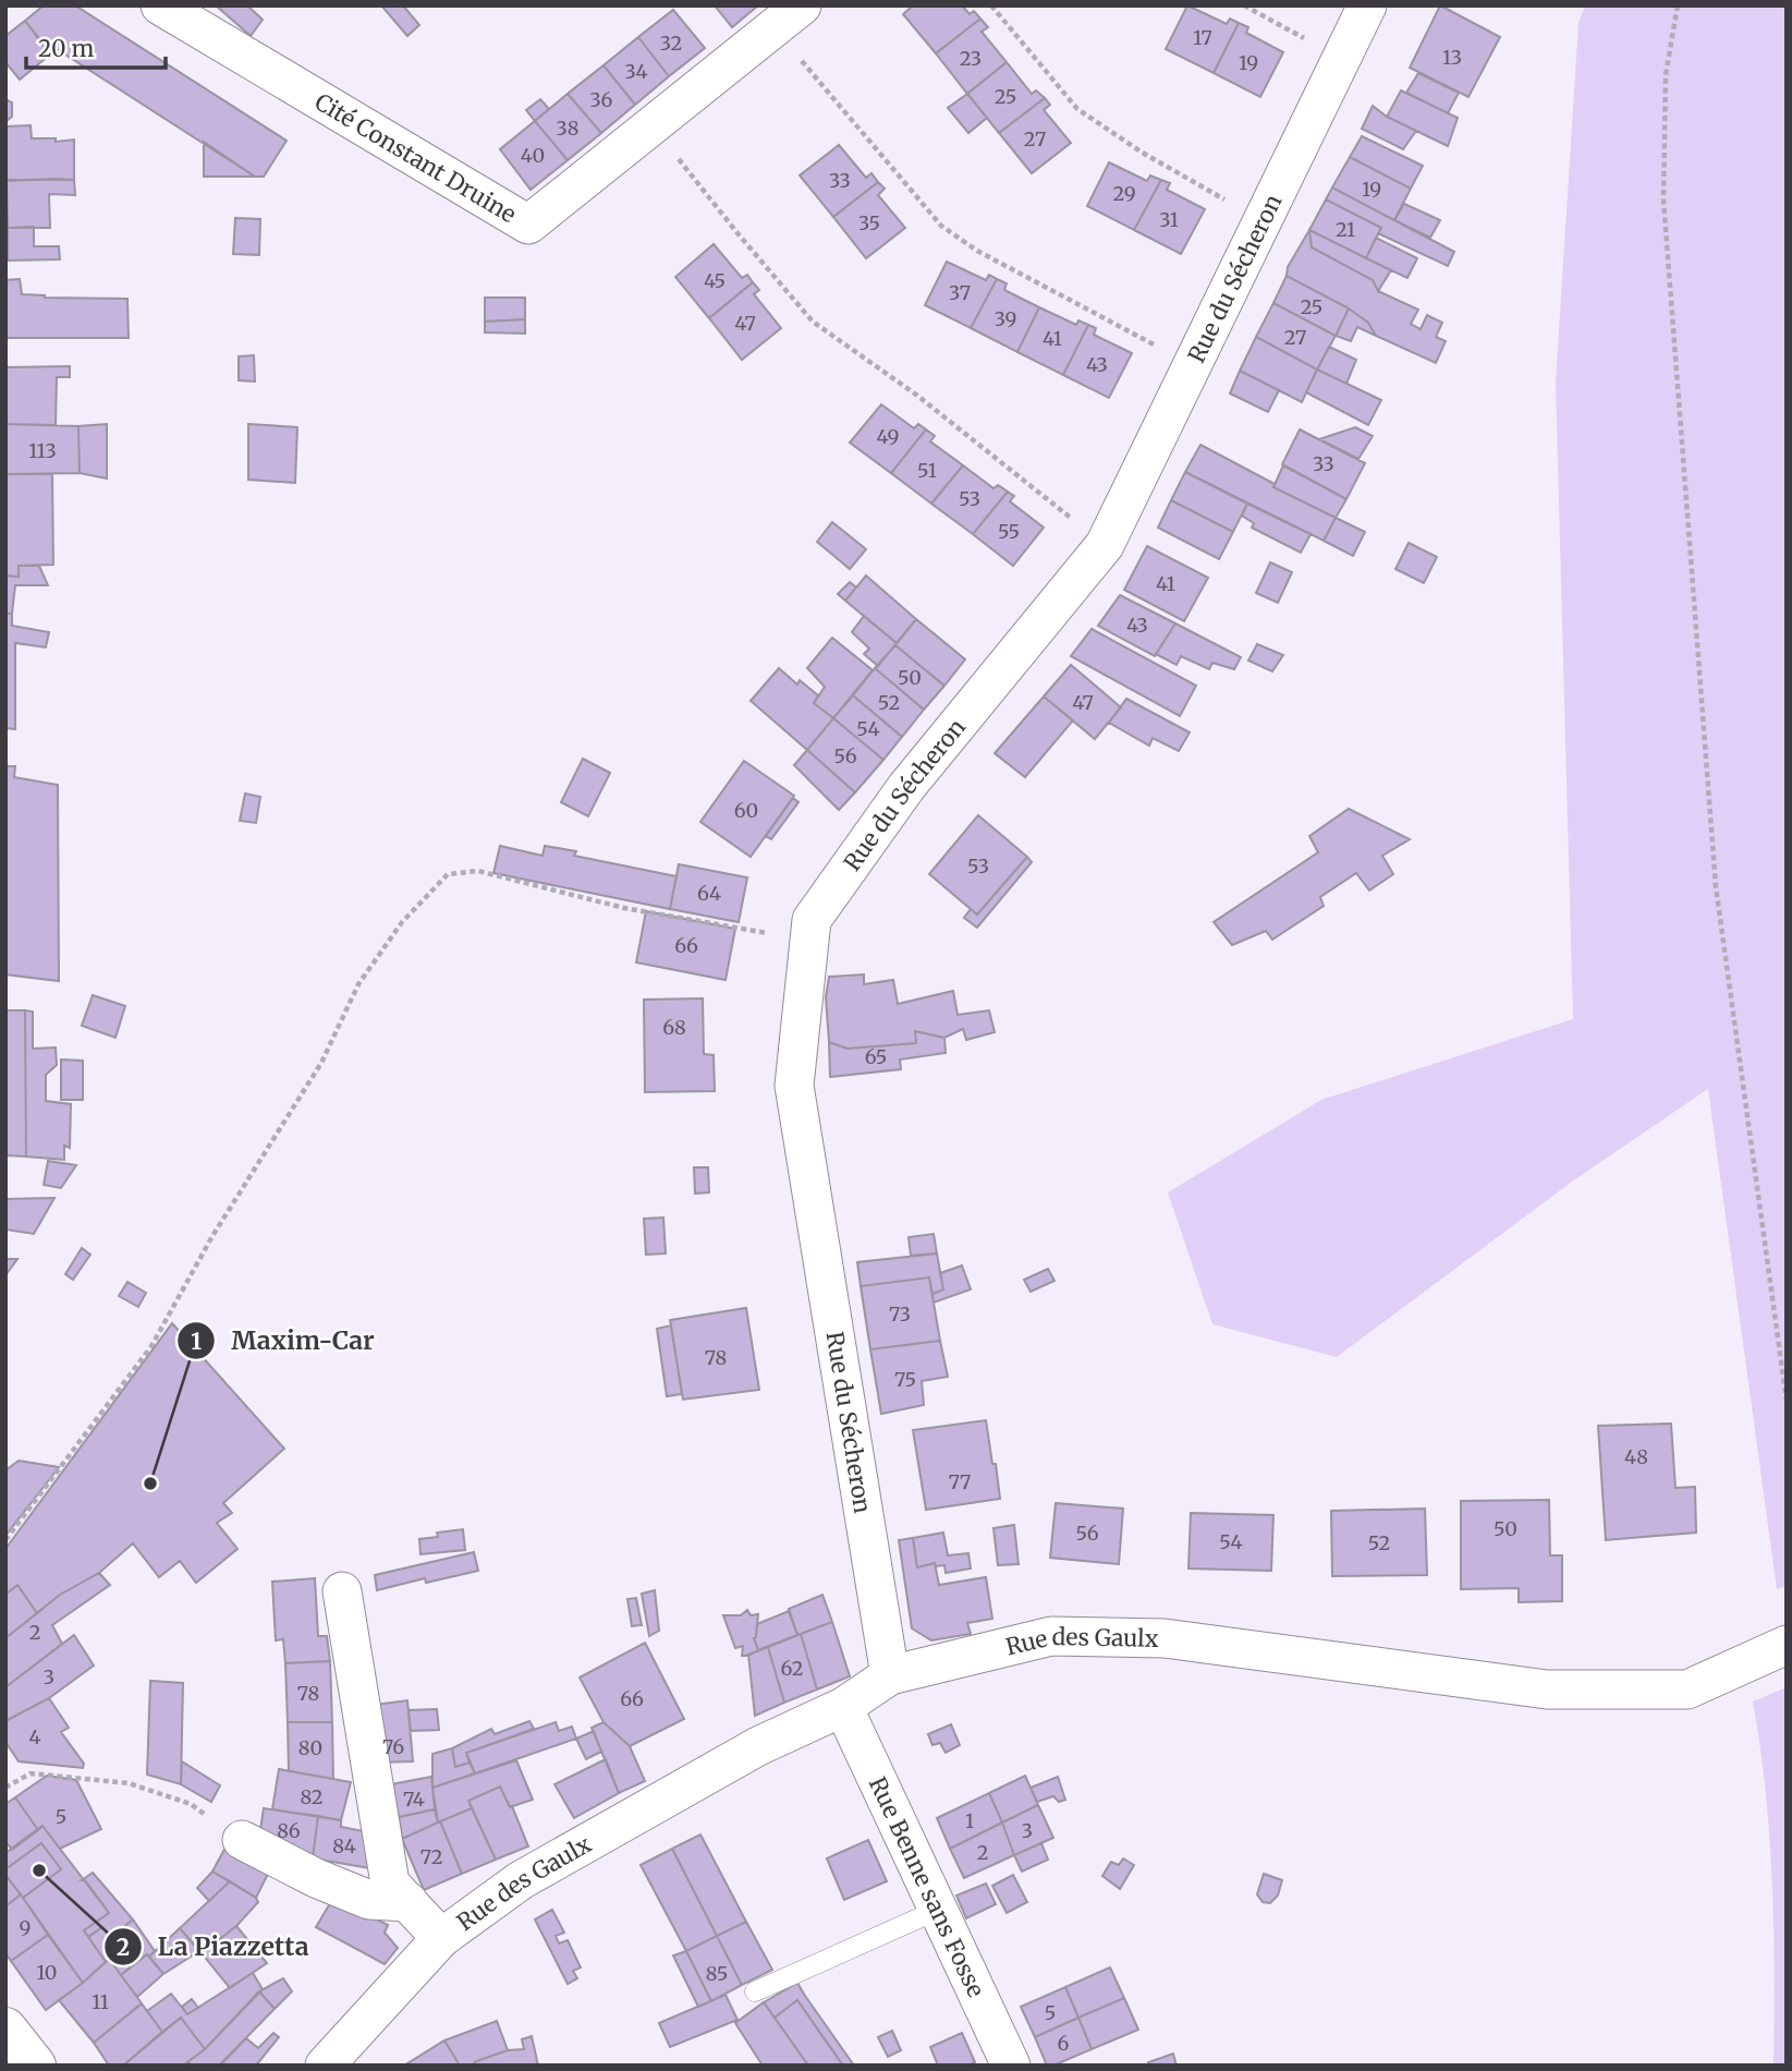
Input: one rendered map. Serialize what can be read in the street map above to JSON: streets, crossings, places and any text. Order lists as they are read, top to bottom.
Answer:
{
  "streets": {
    "street": [
      "Cité Constant Druine",
      "Rue du Sécheron",
      "Rue des Gaulx",
      "Rue Benne sans Fosse"
    ]
  },
  "crossings": [
    ["Rue du Sécheron", "Rue des Gaulx"],
    ["Rue des Gaulx", "Rue Benne sans Fosse"]
  ],
  "places": ["Maxim-Car", "La Piazzetta"],
  "house_numbers": [
    "17",
    "32",
    "13",
    "23",
    "19",
    "34",
    "25",
    "36",
    "38",
    "27",
    "40",
    "33",
    "19",
    "29",
    "31",
    "35",
    "21",
    "45",
    "37",
    "25",
    "39",
    "47",
    "27",
    "41",
    "43",
    "49",
    "113",
    "33",
    "51",
    "53",
    "55",
    "41",
    "43",
    "50",
    "52",
    "47",
    "54",
    "56",
    "60",
    "53",
    "64",
    "66",
    "68",
    "65",
    "73",
    "78",
    "75",
    "48",
    "77",
    "50",
    "56",
    "54",
    "52",
    "2",
    "62",
    "3",
    "78",
    "66",
    "4",
    "76",
    "80",
    "82",
    "74",
    "5",
    "1",
    "86",
    "3",
    "84",
    "2",
    "72",
    "9",
    "10",
    "85",
    "11",
    "5",
    "6"
  ],
  "scale_bar": "20 m"
}
